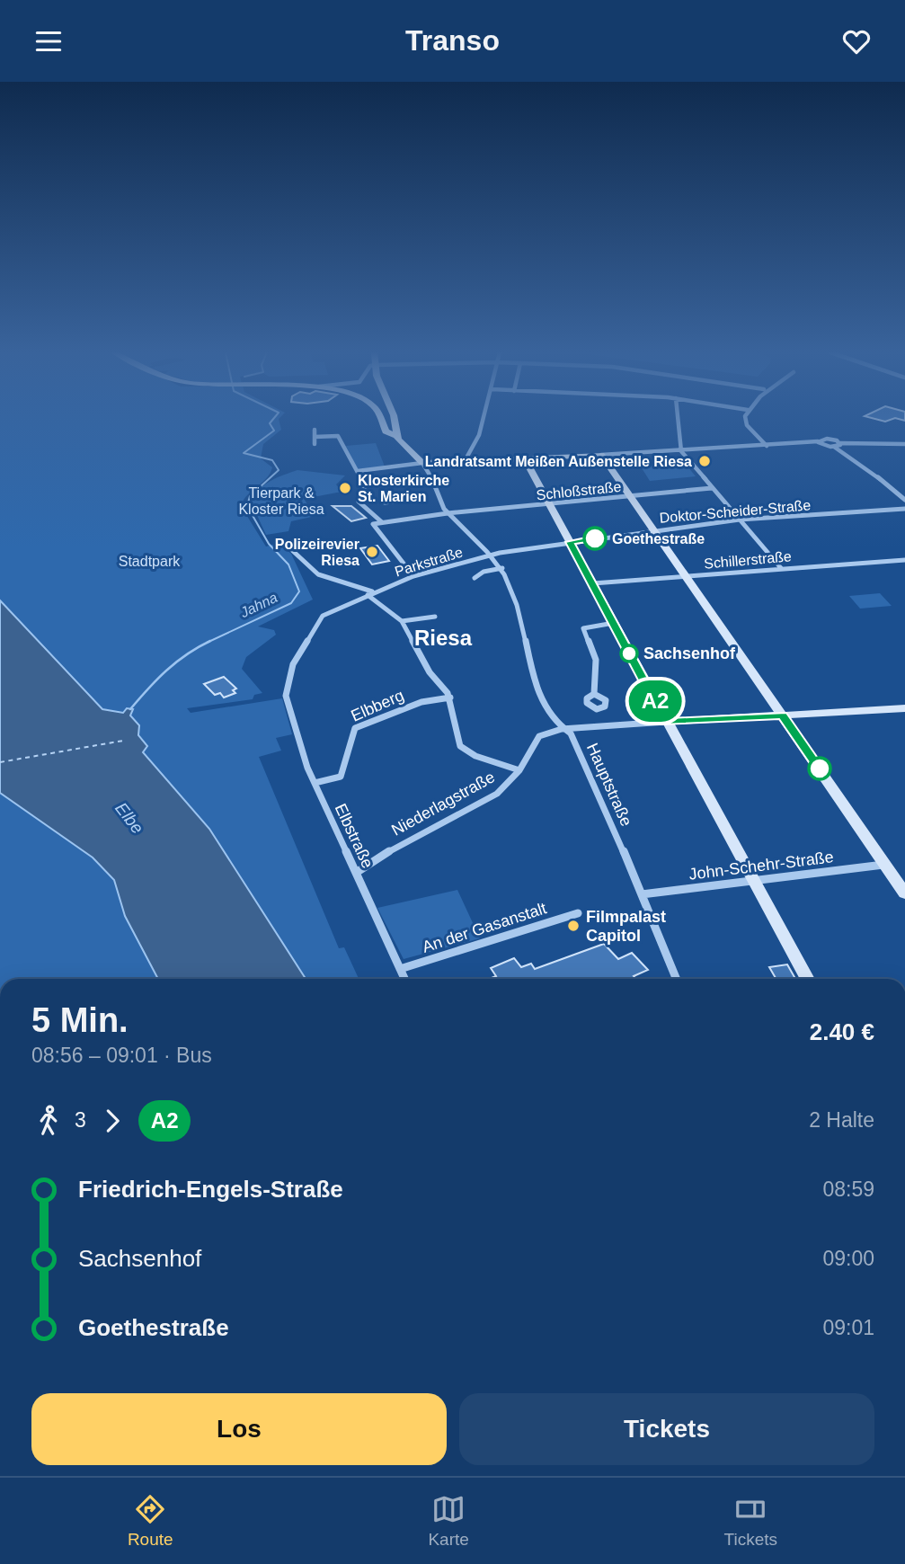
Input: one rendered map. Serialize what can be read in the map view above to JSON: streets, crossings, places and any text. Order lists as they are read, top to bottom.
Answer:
{
  "streets": {
    "street": [
      "Schloßstraße",
      "Doktor-Scheider-Straße",
      "Schillerstraße",
      "Parkstraße",
      "Elbberg",
      "Hauptstraße",
      "Niederlagstraße",
      "Elbstraße",
      "John-Schehr-Straße",
      "An der Gasanstalt"
    ]
  },
  "crossings": [
    ["Schloßstraße", "Parkstraße"],
    ["Schloßstraße", "Hauptstraße"],
    ["Doktor-Scheider-Straße", "Parkstraße"],
    ["Doktor-Scheider-Straße", "Hauptstraße"],
    ["Parkstraße", "Hauptstraße"],
    ["Parkstraße", "Elbstraße"],
    ["Elbberg", "Elbstraße"],
    ["Hauptstraße", "Niederlagstraße"],
    ["Hauptstraße", "John-Schehr-Straße"],
    ["Niederlagstraße", "Elbstraße"],
    ["Elbstraße", "An der Gasanstalt"]
  ],
  "districts": ["Riesa"],
  "water": ["Jahna", "Elbe"],
  "parks": ["Tierpark & Kloster Riesa", "Stadtpark"],
  "places": [
    "Landratsamt Meißen Außenstelle Riesa",
    "Klosterkirche St. Marien",
    "Goethestraße",
    "Polizeirevier Riesa",
    "Sachsenhof",
    "Filmpalast Capitol"
  ],
  "lines": ["bus line A2"],
  "page": {
    "header": "Transo",
    "on_map": "A2",
    "heading": ["5 Min.", "08:56 – 09:01 · Bus", "2.40 €"],
    "legs": ["3", "A2", "2 Halte"],
    "list": [
      {
        "name": "Friedrich-Engels-Straße",
        "value": "08:59"
      },
      {
        "name": "Sachsenhof",
        "value": "09:00"
      },
      {
        "name": "Goethestraße",
        "value": "09:01"
      }
    ],
    "buttons": ["Los", "Tickets"],
    "tabs": ["Route", "Karte", "Tickets"]
  }
}
